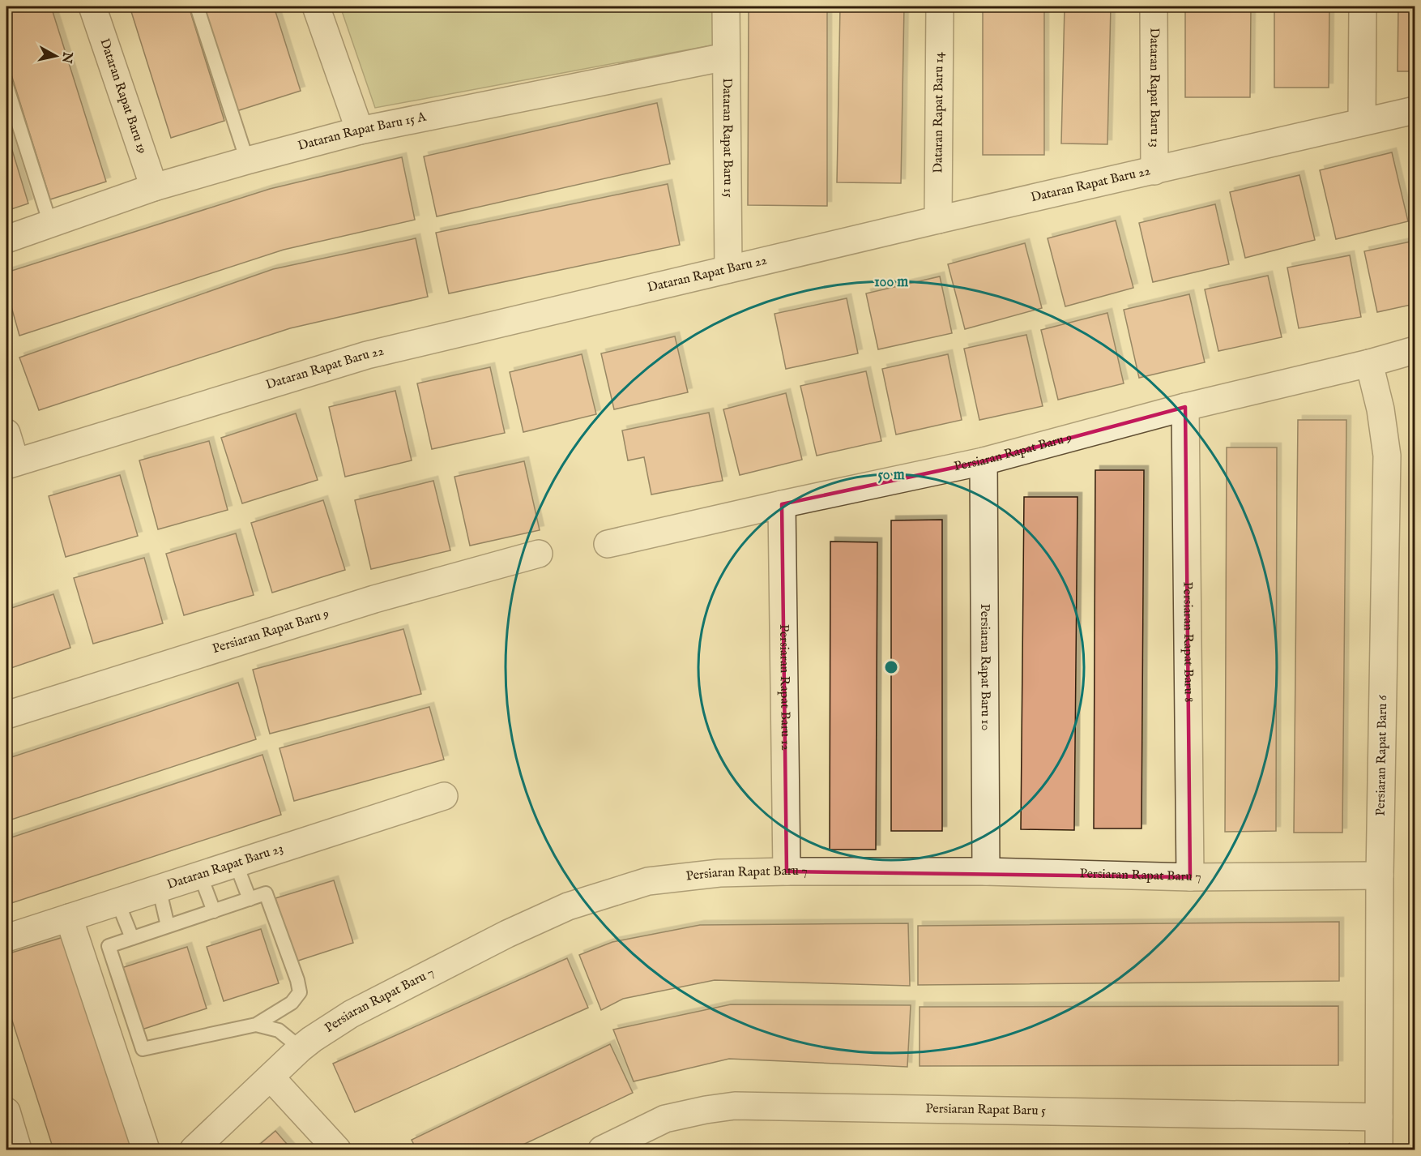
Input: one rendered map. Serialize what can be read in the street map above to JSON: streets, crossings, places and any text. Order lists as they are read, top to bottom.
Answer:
{
  "streets": {
    "street": [
      "Dataran Rapat Baru 13",
      "Dataran Rapat Baru 19",
      "Dataran Rapat Baru 14",
      "Dataran Rapat Baru 15 A",
      "Dataran Rapat Baru 15",
      "Dataran Rapat Baru 22",
      "Persiaran Rapat Baru 9",
      "Persiaran Rapat Baru 8",
      "Persiaran Rapat Baru 10",
      "Persiaran Rapat Baru 12",
      "Persiaran Rapat Baru 6",
      "Dataran Rapat Baru 23",
      "Persiaran Rapat Baru 7",
      "Persiaran Rapat Baru 5"
    ]
  },
  "crossings": [
    ["Dataran Rapat Baru 13", "Dataran Rapat Baru 22"],
    ["Dataran Rapat Baru 19", "Dataran Rapat Baru 15 A"],
    ["Dataran Rapat Baru 14", "Dataran Rapat Baru 22"],
    ["Dataran Rapat Baru 15 A", "Dataran Rapat Baru 15"],
    ["Dataran Rapat Baru 15", "Dataran Rapat Baru 22"],
    ["Persiaran Rapat Baru 9", "Persiaran Rapat Baru 8"],
    ["Persiaran Rapat Baru 9", "Persiaran Rapat Baru 10"],
    ["Persiaran Rapat Baru 9", "Persiaran Rapat Baru 12"],
    ["Persiaran Rapat Baru 9", "Persiaran Rapat Baru 6"],
    ["Persiaran Rapat Baru 8", "Persiaran Rapat Baru 7"],
    ["Persiaran Rapat Baru 10", "Persiaran Rapat Baru 7"],
    ["Persiaran Rapat Baru 12", "Persiaran Rapat Baru 7"],
    ["Persiaran Rapat Baru 6", "Persiaran Rapat Baru 7"],
    ["Persiaran Rapat Baru 6", "Persiaran Rapat Baru 5"]
  ],
  "north": "right",
  "rings": ["100 m", "50 m"]
}
